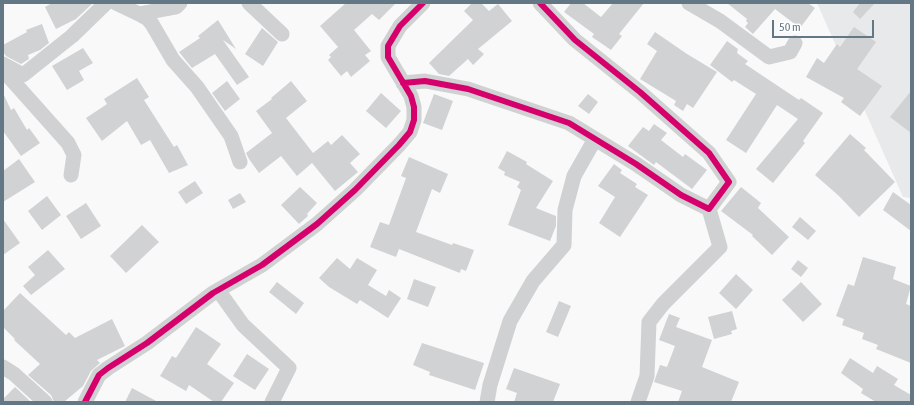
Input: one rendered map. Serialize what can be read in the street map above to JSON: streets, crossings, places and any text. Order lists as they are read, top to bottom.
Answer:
{
  "scale_bar": "50 m"
}
